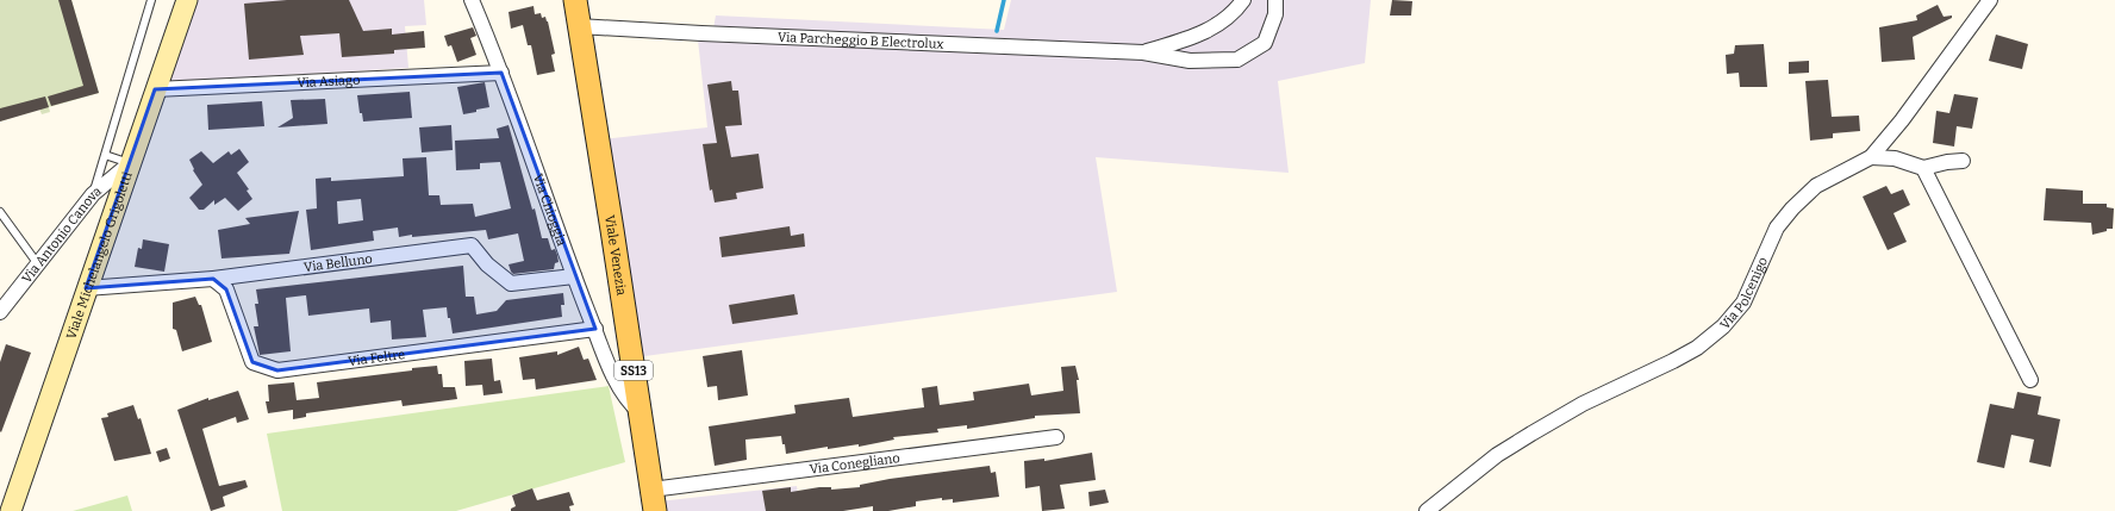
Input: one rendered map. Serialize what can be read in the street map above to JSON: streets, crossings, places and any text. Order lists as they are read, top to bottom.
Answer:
{
  "streets": {
    "main road": ["Viale Michelangelo Grigoletti", "Viale Venezia", "SS13"],
    "street": [
      "Via Parcheggio B Electrolux",
      "Via Asiago",
      "Via Chioggia",
      "Via Antonio Canova",
      "Via Belluno",
      "Via Polcenigo",
      "Via Feltre",
      "Via Conegliano"
    ]
  },
  "crossings": [
    ["Via Parcheggio B Electrolux", "Viale Venezia"],
    ["Via Asiago", "Via Chioggia"],
    ["Via Asiago", "Viale Michelangelo Grigoletti"],
    ["Via Chioggia", "Viale Venezia"],
    ["Via Chioggia", "Via Belluno"],
    ["Via Chioggia", "Via Feltre"],
    ["Via Antonio Canova", "Viale Michelangelo Grigoletti"],
    ["Viale Michelangelo Grigoletti", "Via Belluno"],
    ["Viale Venezia", "Via Conegliano"],
    ["Via Belluno", "Via Feltre"]
  ]
}
